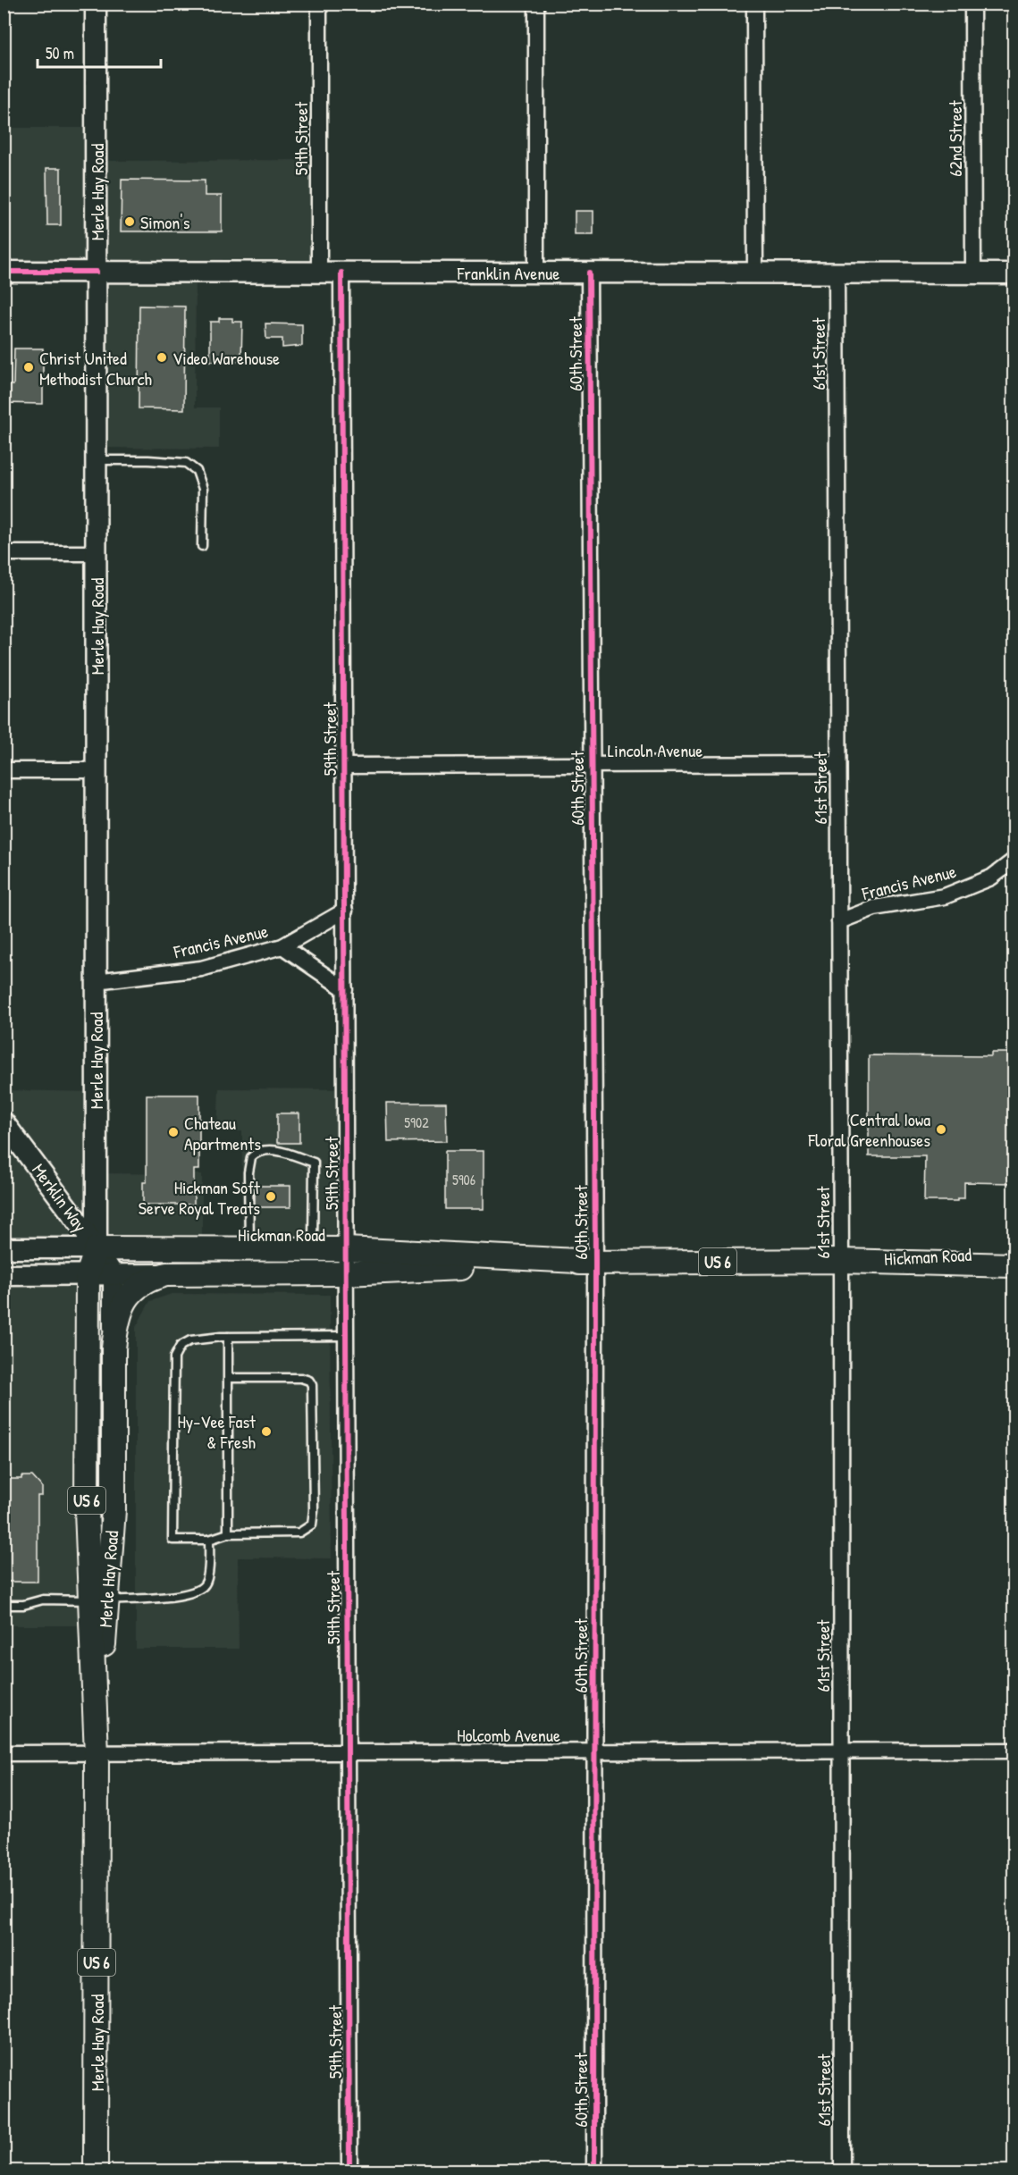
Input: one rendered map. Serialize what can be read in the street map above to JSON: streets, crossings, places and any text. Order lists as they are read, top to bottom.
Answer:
{
  "streets": {
    "main road": ["Merle Hay Road", "Hickman Road", "US 6"],
    "street": [
      "59th Street",
      "62nd Street",
      "Franklin Avenue",
      "60th Street",
      "61st Street",
      "Lincoln Avenue",
      "Francis Avenue",
      "Merklin Way",
      "Holcomb Avenue"
    ]
  },
  "crossings": [
    ["59th Street", "Franklin Avenue"],
    ["59th Street", "Lincoln Avenue"],
    ["59th Street", "Francis Avenue"],
    ["59th Street", "Hickman Road"],
    ["59th Street", "Holcomb Avenue"],
    ["62nd Street", "Franklin Avenue"],
    ["Merle Hay Road", "Franklin Avenue"],
    ["Merle Hay Road", "Francis Avenue"],
    ["Merle Hay Road", "Merklin Way"],
    ["Merle Hay Road", "Hickman Road"],
    ["Merle Hay Road", "US 6"],
    ["Merle Hay Road", "Holcomb Avenue"],
    ["Franklin Avenue", "60th Street"],
    ["Franklin Avenue", "61st Street"],
    ["60th Street", "Lincoln Avenue"],
    ["60th Street", "Hickman Road"],
    ["60th Street", "Holcomb Avenue"],
    ["61st Street", "Lincoln Avenue"],
    ["61st Street", "Francis Avenue"],
    ["61st Street", "Hickman Road"],
    ["61st Street", "Holcomb Avenue"],
    ["Merklin Way", "Hickman Road"],
    ["Hickman Road", "US 6"]
  ],
  "places": [
    "Simon's",
    "Video Warehouse",
    "Christ United Methodist Church",
    "Central Iowa Floral Greenhouses",
    "Chateau Apartments",
    "Hickman Soft Serve Royal Treats",
    "Hy-Vee Fast & Fresh"
  ],
  "house_numbers": ["5902", "5906"],
  "scale_bar": "50 m"
}
